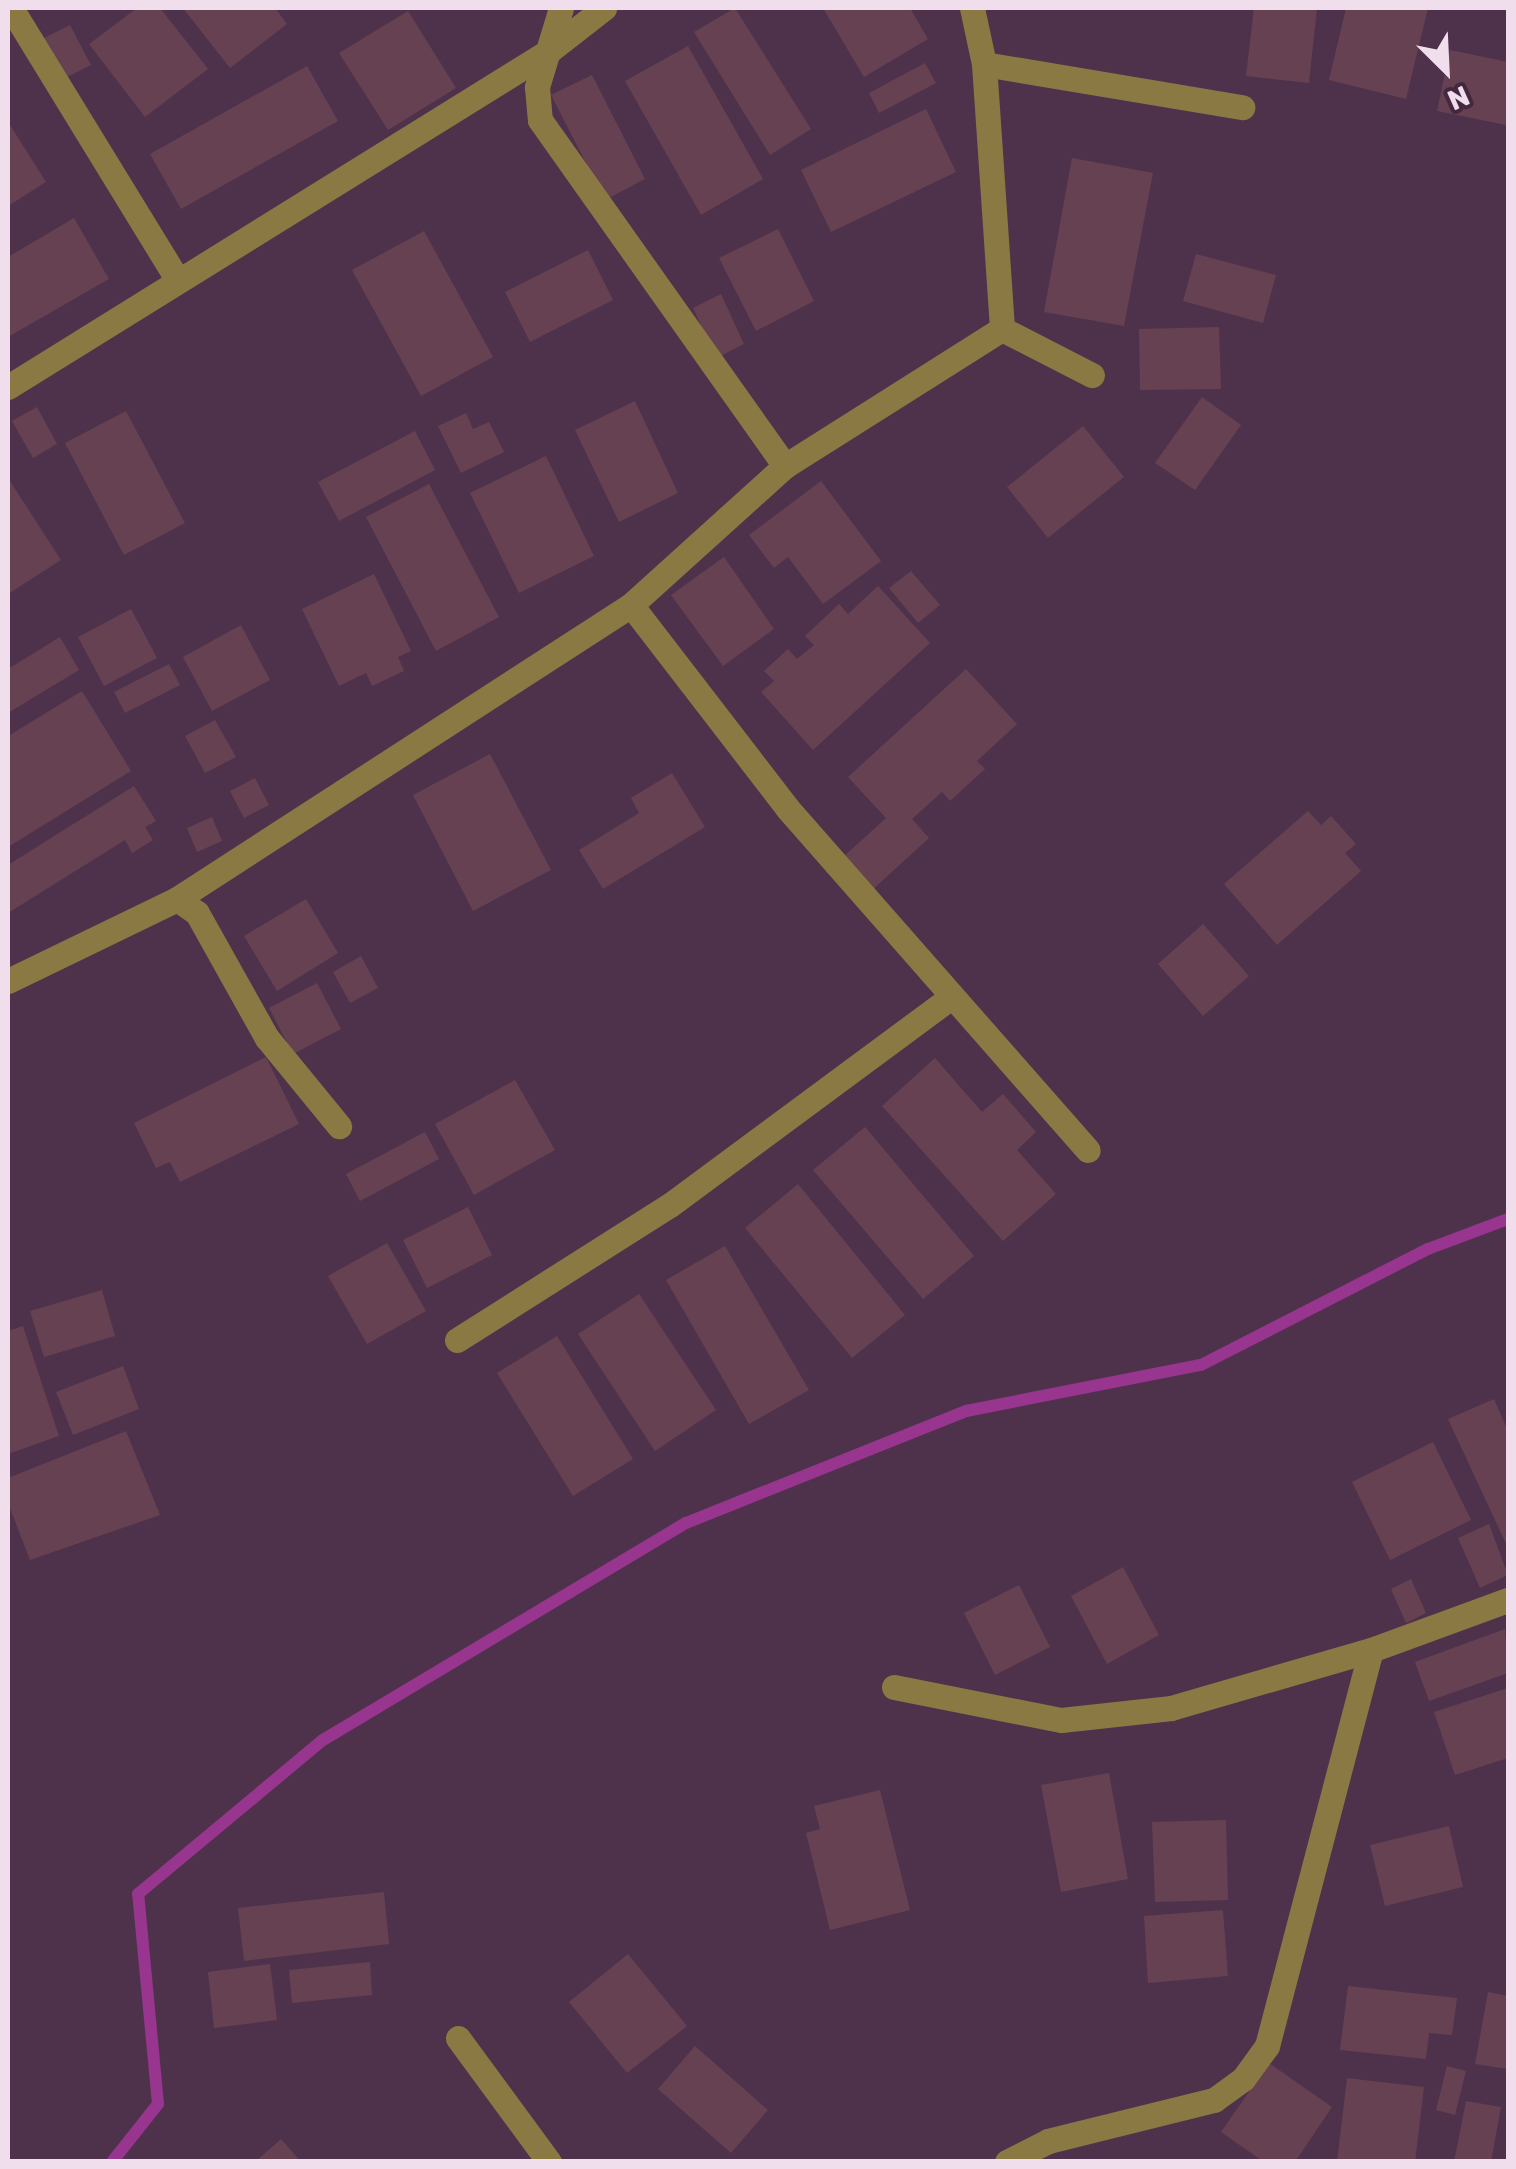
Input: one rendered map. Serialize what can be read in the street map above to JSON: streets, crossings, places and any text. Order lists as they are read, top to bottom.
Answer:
{
  "north": "bottom right"
}
